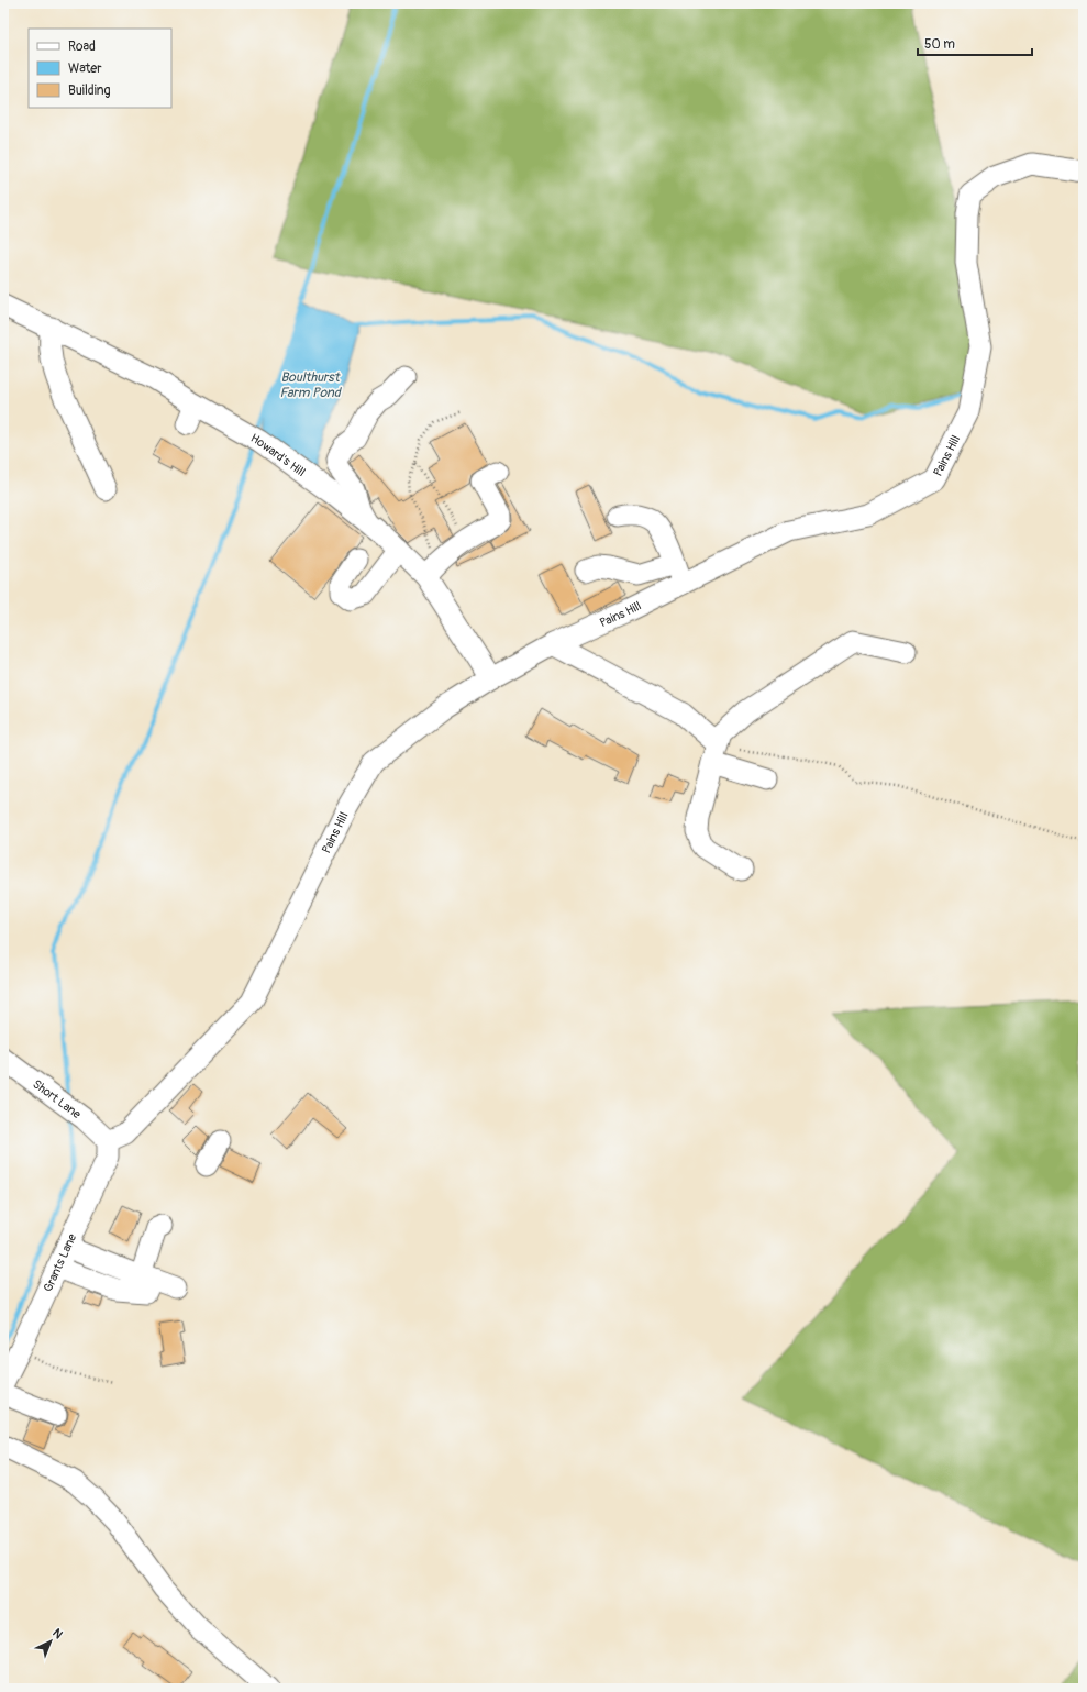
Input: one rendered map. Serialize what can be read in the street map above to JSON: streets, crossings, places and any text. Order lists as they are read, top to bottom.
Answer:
{
  "streets": {
    "street": [
      "Howard's Hill",
      "Pains Hill",
      "Short Lane",
      "Grants Lane"
    ]
  },
  "crossings": [
    ["Howard's Hill", "Pains Hill"],
    ["Pains Hill", "Short Lane"],
    ["Pains Hill", "Grants Lane"],
    ["Short Lane", "Grants Lane"]
  ],
  "water": ["Boulthurst Farm Pond"],
  "legend": ["Road", "Water", "Building"],
  "scale_bar": "50 m",
  "north": "top right"
}
